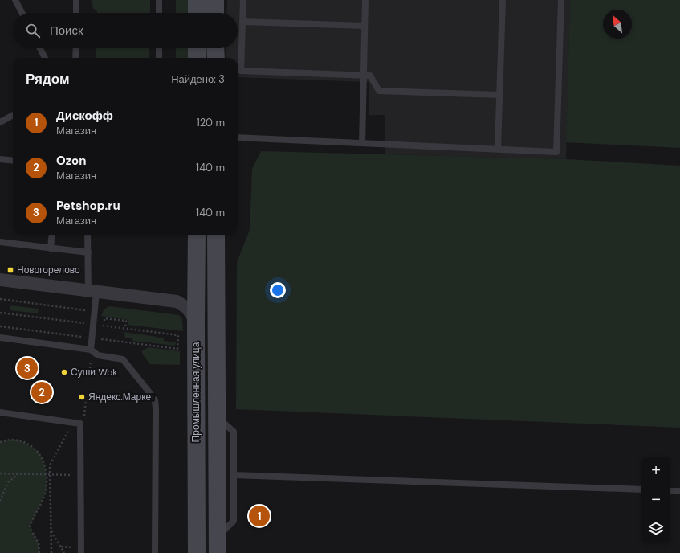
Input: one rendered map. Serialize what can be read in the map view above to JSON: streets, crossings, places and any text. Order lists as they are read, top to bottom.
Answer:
{
  "streets": {
    "street": ["Промышленная улица"]
  },
  "places": {
    "transit": ["Новогорелово"],
    "other": ["Суши Wok", "Яндекс.Маркет"]
  },
  "north": "top left",
  "page": {
    "search": "Поиск",
    "heading": ["Рядом", "Найдено: 3"],
    "list": [
      {
        "mark": "1",
        "name": "Дискофф",
        "note": "Магазин",
        "value": "120 m"
      },
      {
        "mark": "2",
        "name": "Ozon",
        "note": "Магазин",
        "value": "140 m"
      },
      {
        "mark": "3",
        "name": "Petshop.ru",
        "note": "Магазин",
        "value": "140 m"
      }
    ],
    "pins": ["3", "2", "1"],
    "map_buttons": ["+", "−"]
  }
}
